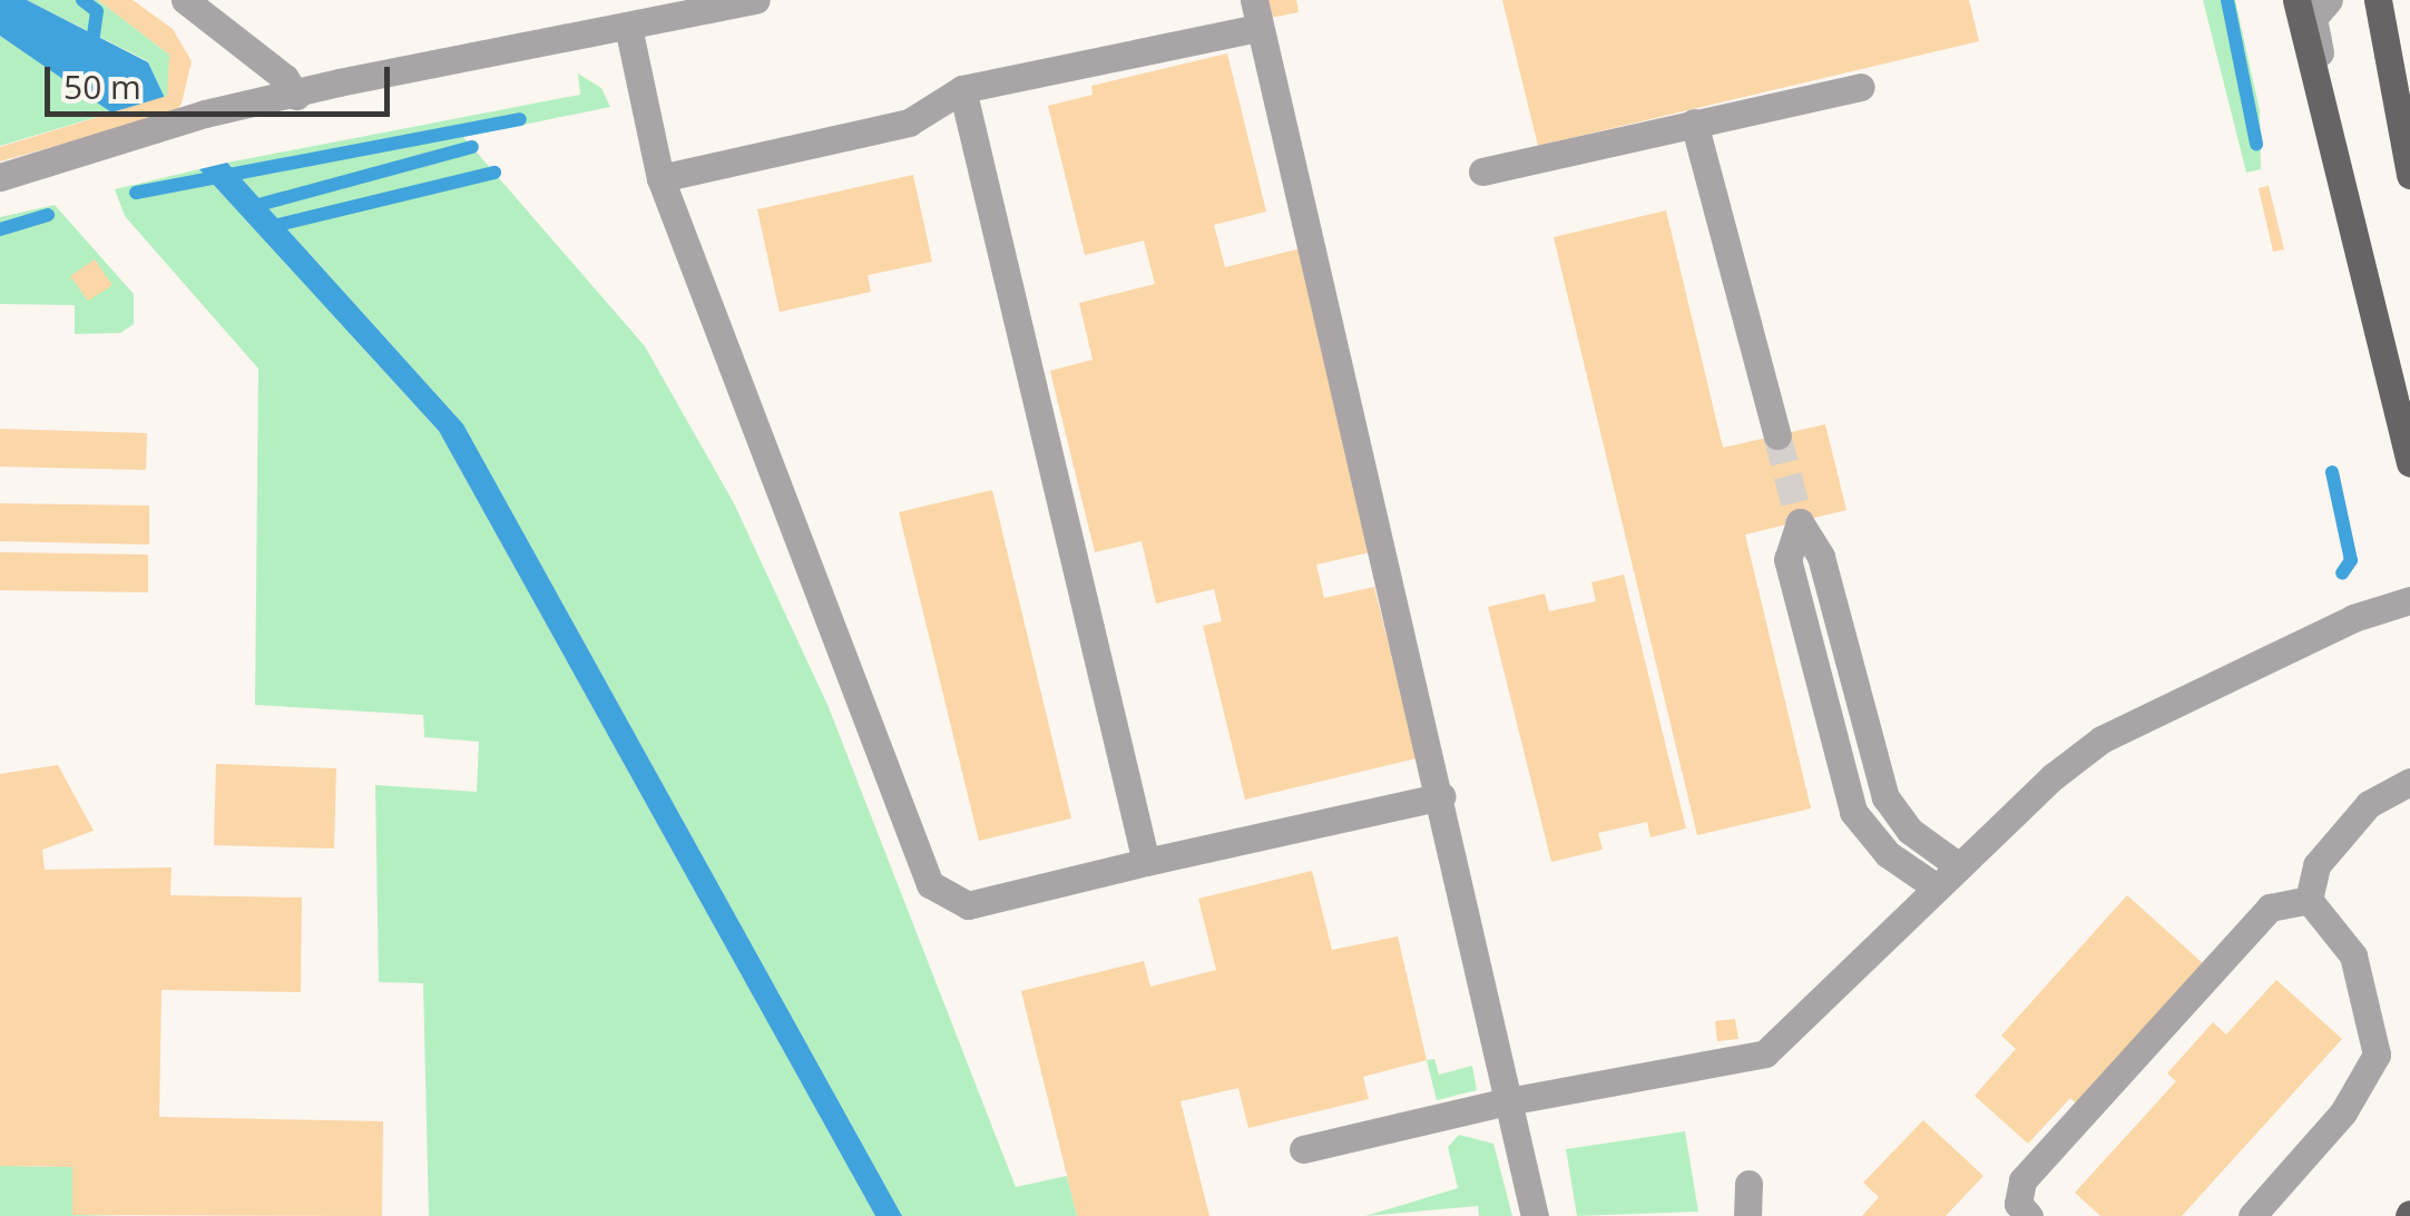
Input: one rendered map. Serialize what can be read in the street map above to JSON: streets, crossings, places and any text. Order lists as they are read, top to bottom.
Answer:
{
  "scale_bar": "50 m"
}
